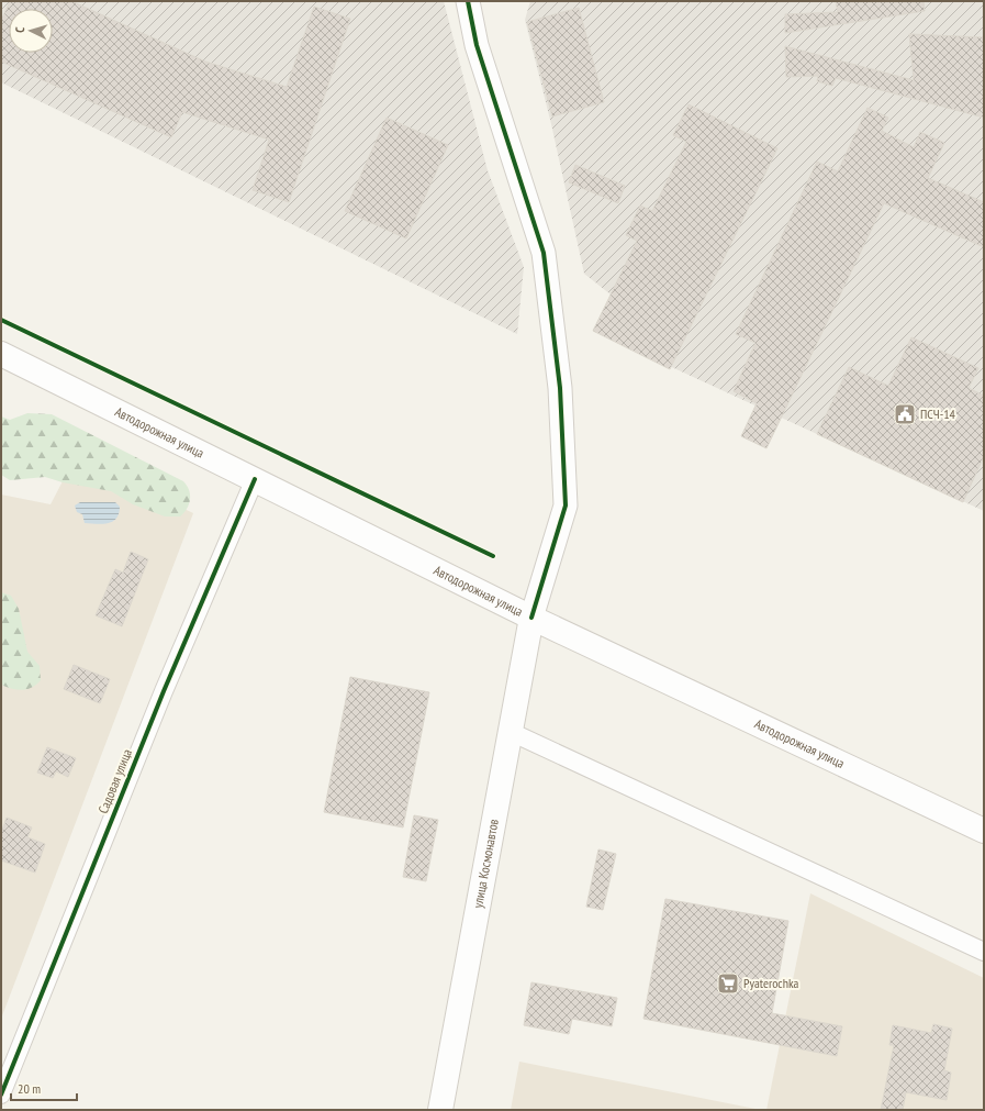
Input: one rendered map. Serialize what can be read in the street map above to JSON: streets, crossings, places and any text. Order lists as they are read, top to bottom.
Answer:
{
  "streets": {
    "main road": ["Автодорожная улица", "улица Космонавтов"],
    "street": ["Садовая улица"]
  },
  "crossings": [
    ["Автодорожная улица", "Садовая улица"],
    ["Автодорожная улица", "улица Космонавтов"]
  ],
  "places": {
    "public building": ["ПСЧ-14"],
    "supermarket": ["Pyaterochka"]
  },
  "scale_bar": "20 m",
  "north": "left"
}
